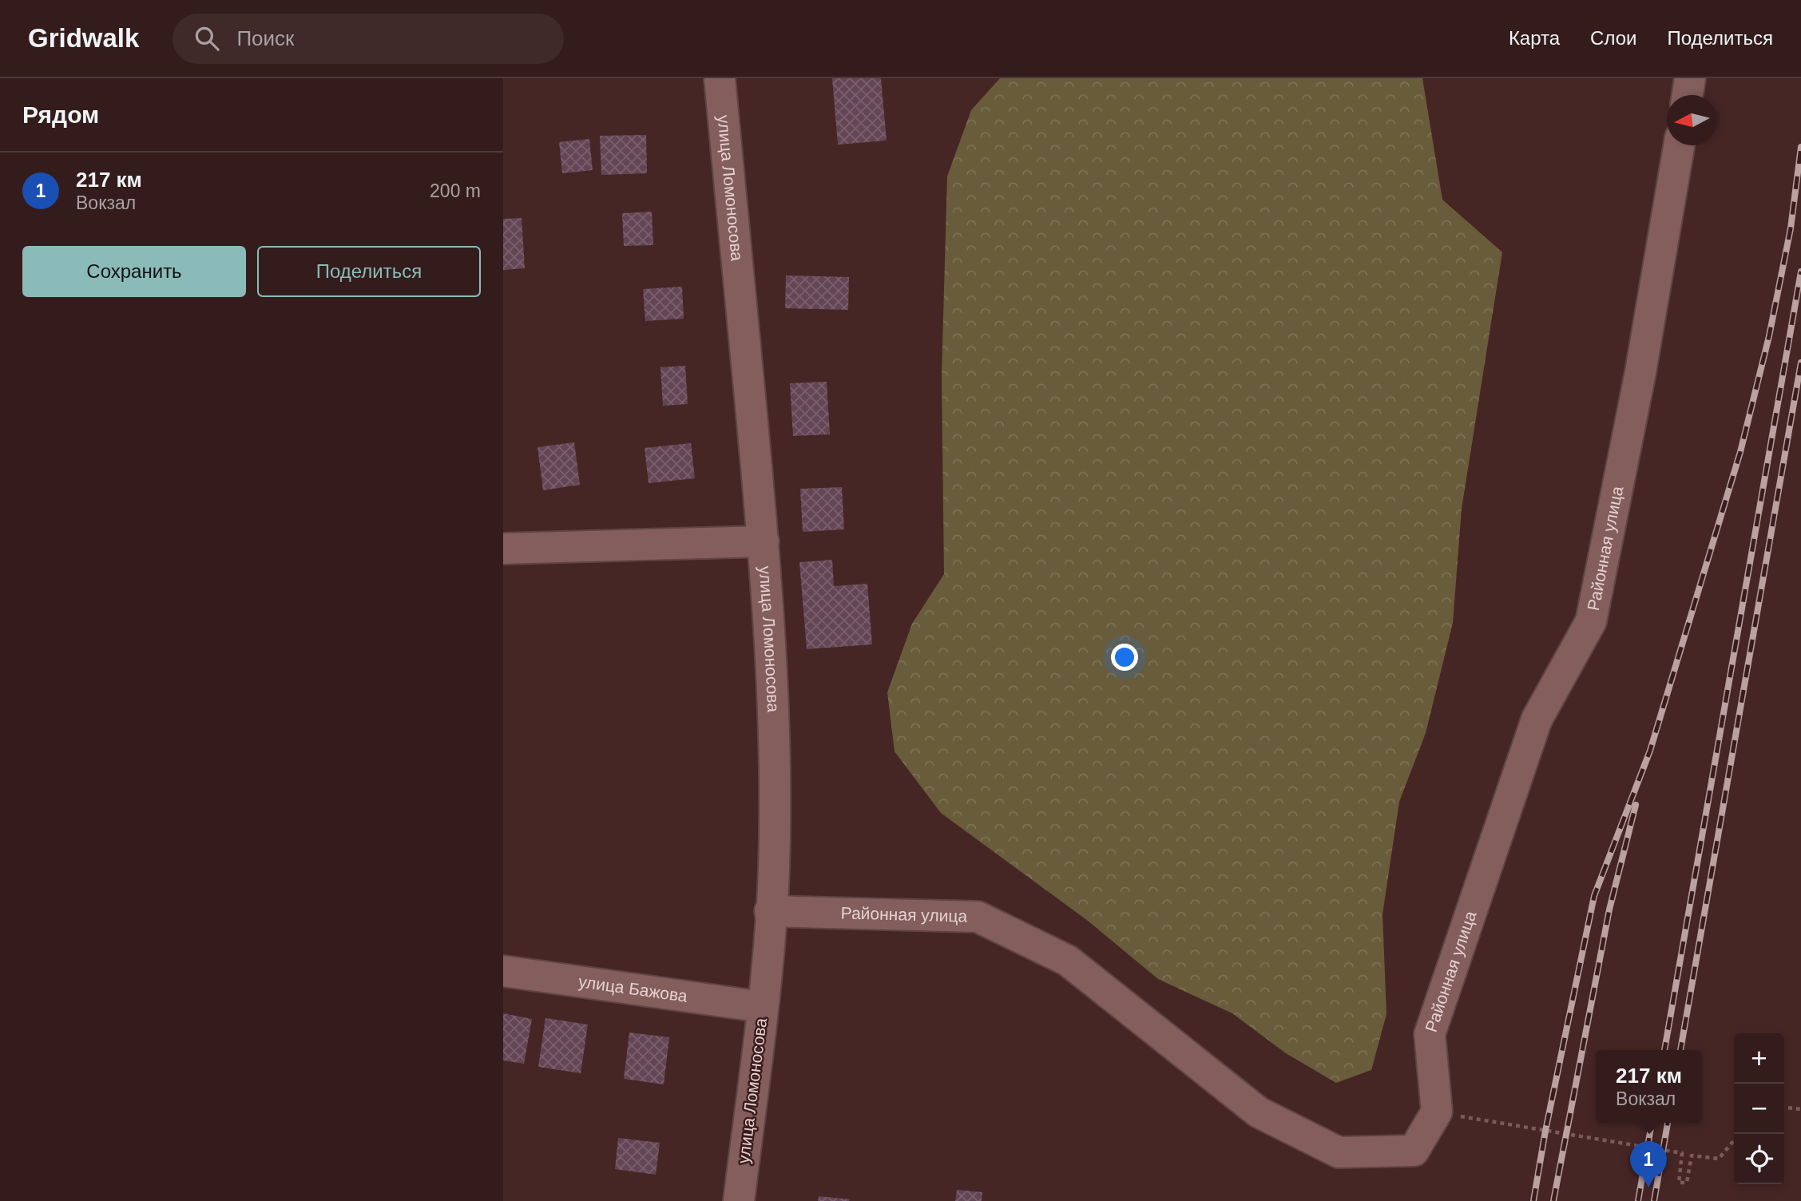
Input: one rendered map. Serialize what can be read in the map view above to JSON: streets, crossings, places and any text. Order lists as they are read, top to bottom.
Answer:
{
  "streets": {
    "street": ["улица Ломоносова", "Районная улица", "улица Бажова"]
  },
  "crossings": [
    ["улица Ломоносова", "Районная улица"],
    ["улица Ломоносова", "улица Бажова"]
  ],
  "north": "left",
  "page": {
    "header": "Gridwalk",
    "search": "Поиск",
    "nav": ["Карта", "Слои", "Поделиться"],
    "heading": "Рядом",
    "list": [
      {
        "mark": "1",
        "name": "217 км",
        "note": "Вокзал",
        "value": "200 m"
      }
    ],
    "buttons": ["Сохранить", "Поделиться"],
    "map_buttons": ["+", "−"],
    "popup": ["217 км", "Вокзал"],
    "pins": "1"
  }
}
